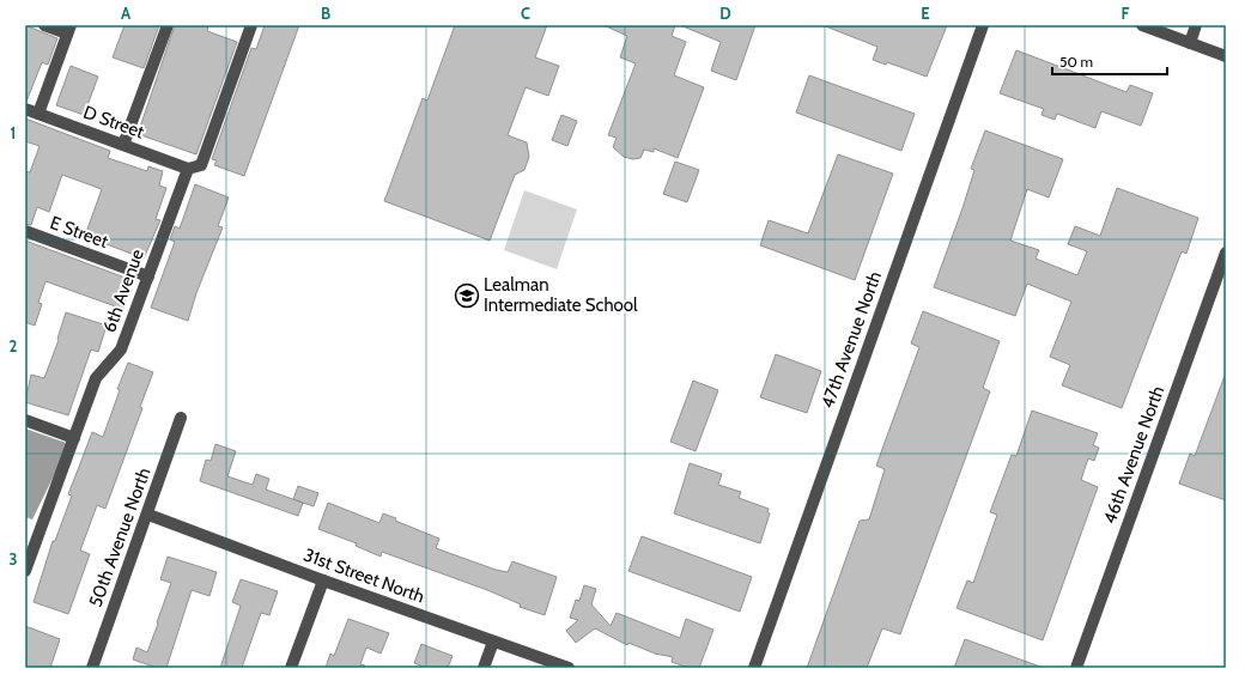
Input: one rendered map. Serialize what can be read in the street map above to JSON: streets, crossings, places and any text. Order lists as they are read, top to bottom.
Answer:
{
  "streets": {
    "street": [
      "D Street",
      "E Street",
      "6th Avenue",
      "47th Avenue North",
      "46th Avenue North",
      "50th Avenue North",
      "31st Street North"
    ]
  },
  "crossings": [
    ["D Street", "6th Avenue"],
    ["E Street", "6th Avenue"],
    ["50th Avenue North", "31st Street North"]
  ],
  "places": {
    "school or university": ["Lealman Intermediate School"]
  },
  "scale_bar": "50 m",
  "grid": {
    "columns": [
      "A",
      "B",
      "C",
      "D",
      "E",
      "F"
    ],
    "rows": ["1", "2", "3"]
  }
}
